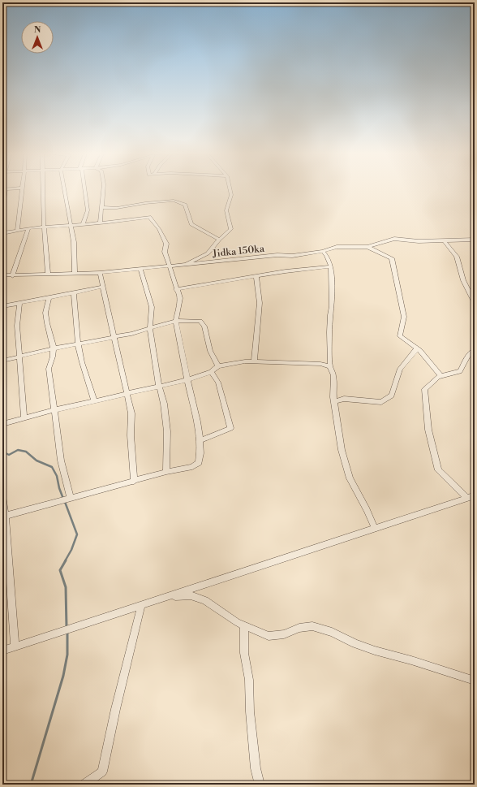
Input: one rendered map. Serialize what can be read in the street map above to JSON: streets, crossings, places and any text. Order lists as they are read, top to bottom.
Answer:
{
  "streets": {
    "street": ["Jidka 150ka"]
  },
  "north": "top"
}
